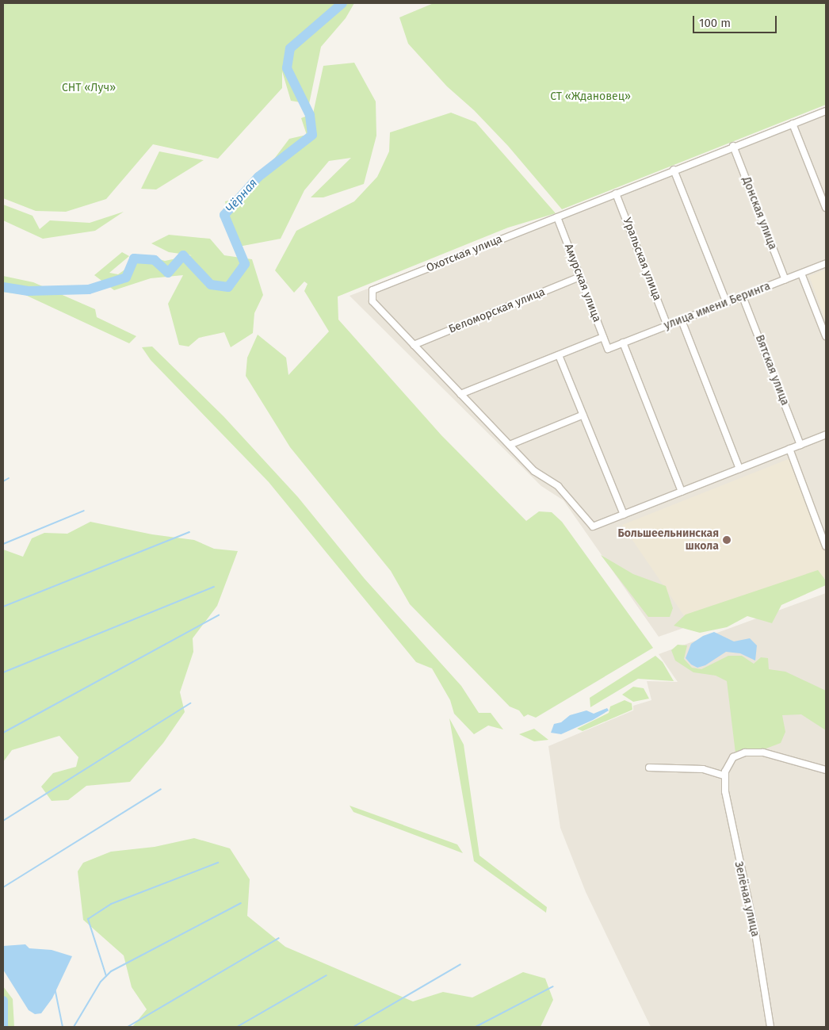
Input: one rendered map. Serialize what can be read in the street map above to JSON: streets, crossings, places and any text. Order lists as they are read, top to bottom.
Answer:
{
  "streets": {
    "street": [
      "Донская улица",
      "Охотская улица",
      "Уральская улица",
      "Амурская улица",
      "улица имени Беринга",
      "Беломорская улица",
      "Вятская улица",
      "Зелёная улица"
    ]
  },
  "crossings": [
    ["Донская улица", "Охотская улица"],
    ["Донская улица", "улица имени Беринга"],
    ["Охотская улица", "Уральская улица"],
    ["Охотская улица", "Амурская улица"],
    ["Охотская улица", "Беломорская улица"],
    ["Уральская улица", "улица имени Беринга"],
    ["Амурская улица", "улица имени Беринга"],
    ["Амурская улица", "Беломорская улица"],
    ["улица имени Беринга", "Вятская улица"]
  ],
  "water": ["Чёрная"],
  "parks": ["СНТ «Луч»", "СТ «Ждановец»"],
  "places": ["Большеельнинская школа"],
  "scale_bar": "100 m"
}
